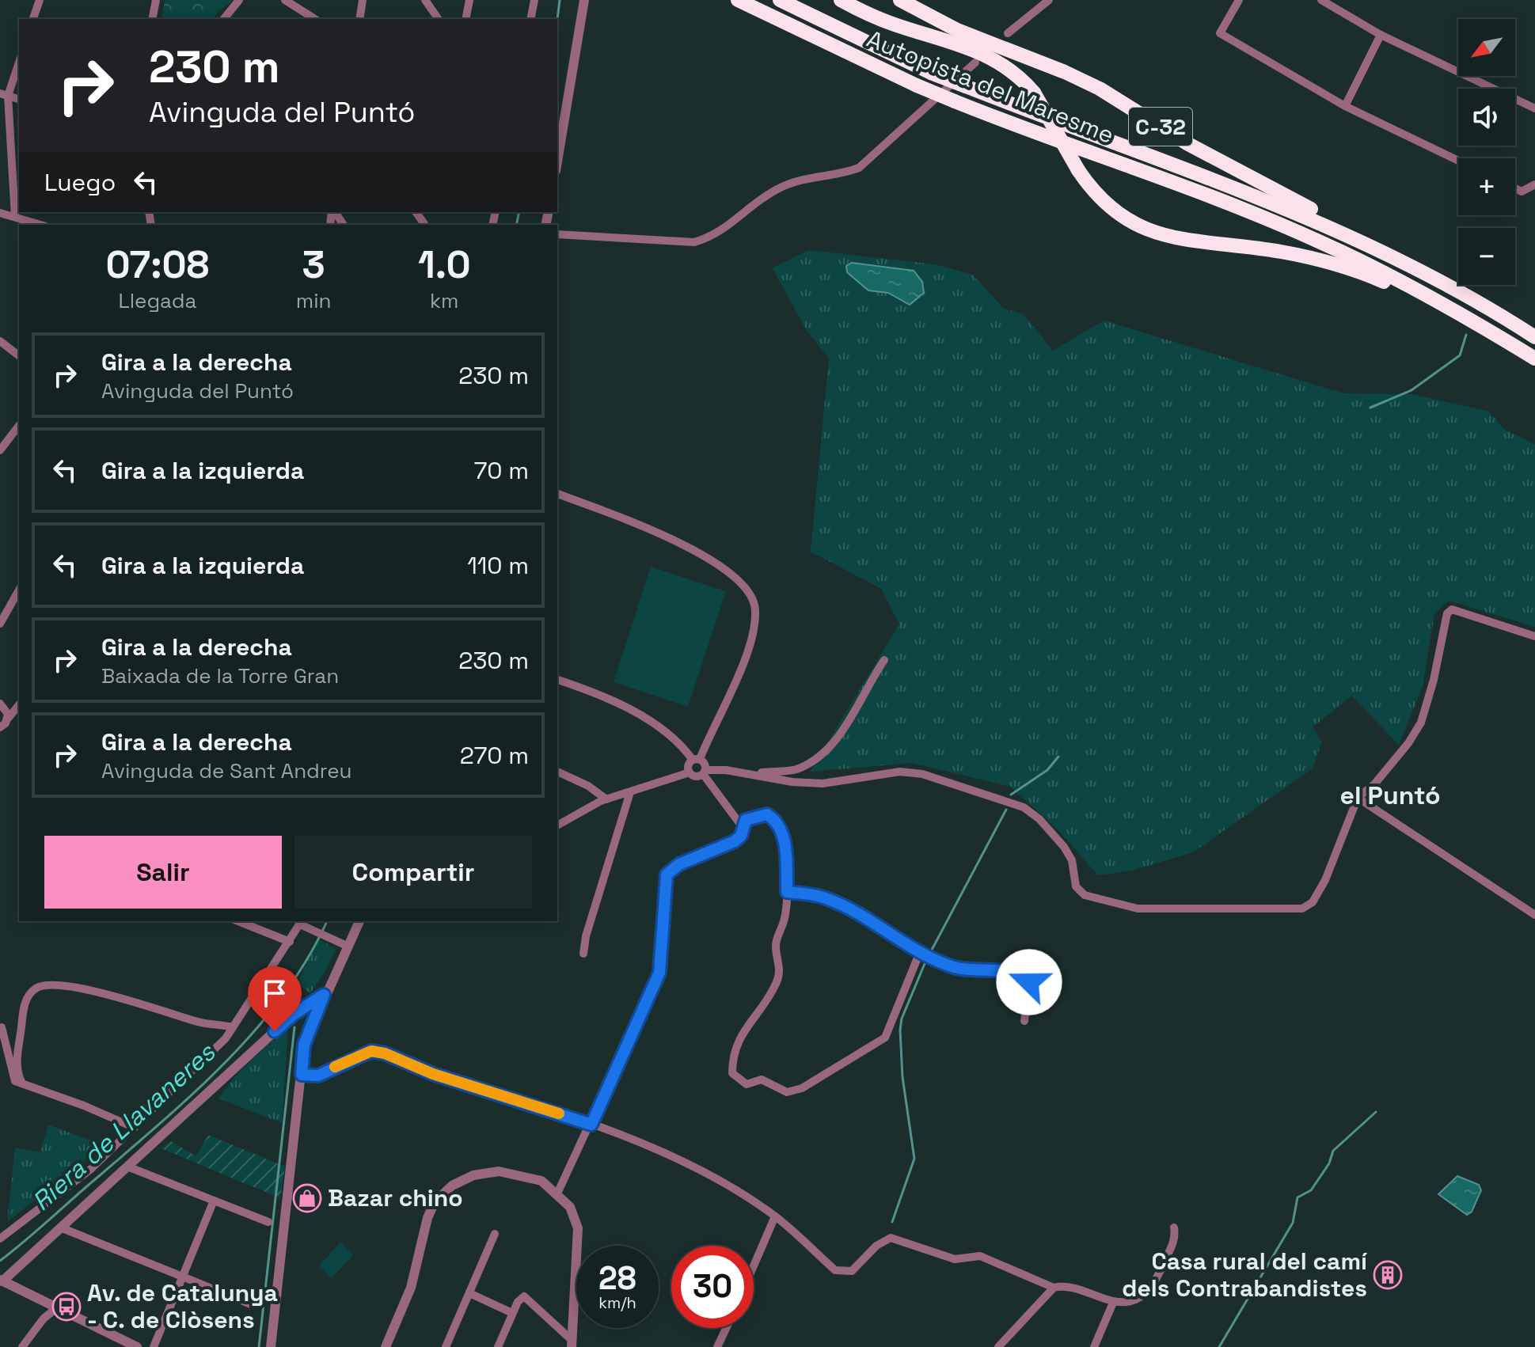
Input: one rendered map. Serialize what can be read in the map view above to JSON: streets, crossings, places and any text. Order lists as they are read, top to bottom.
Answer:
{
  "streets": {
    "highway": ["Autopista del Maresme", "C-32"]
  },
  "crossings": [
    ["Autopista del Maresme", "C-32"]
  ],
  "districts": ["el Puntó"],
  "water": ["Riera de Llavaneres"],
  "places": {
    "shop": ["Bazar chino"],
    "building": ["Casa rural del camí dels Contrabandistes"],
    "bus stop": ["Av. de Catalunya - C. de Clòsens"]
  },
  "north": "bottom left",
  "page": {
    "map_buttons": ["+", "−"],
    "turn": ["230 m", "Avinguda del Puntó"],
    "then": "Luego",
    "eta": [
      "07:08",
      "Llegada",
      "3",
      "min",
      "1.0",
      "km"
    ],
    "list": [
      {
        "name": "Gira a la derecha",
        "note": "Avinguda del Puntó",
        "value": "230 m"
      },
      {
        "name": "Gira a la izquierda",
        "value": "70 m"
      },
      {
        "name": "Gira a la izquierda",
        "value": "110 m"
      },
      {
        "name": "Gira a la derecha",
        "note": "Baixada de la Torre Gran",
        "value": "230 m"
      },
      {
        "name": "Gira a la derecha",
        "note": "Avinguda de Sant Andreu",
        "value": "270 m"
      }
    ],
    "buttons": ["Salir", "Compartir"],
    "speed": "28 km/h",
    "limit": "30"
  }
}
